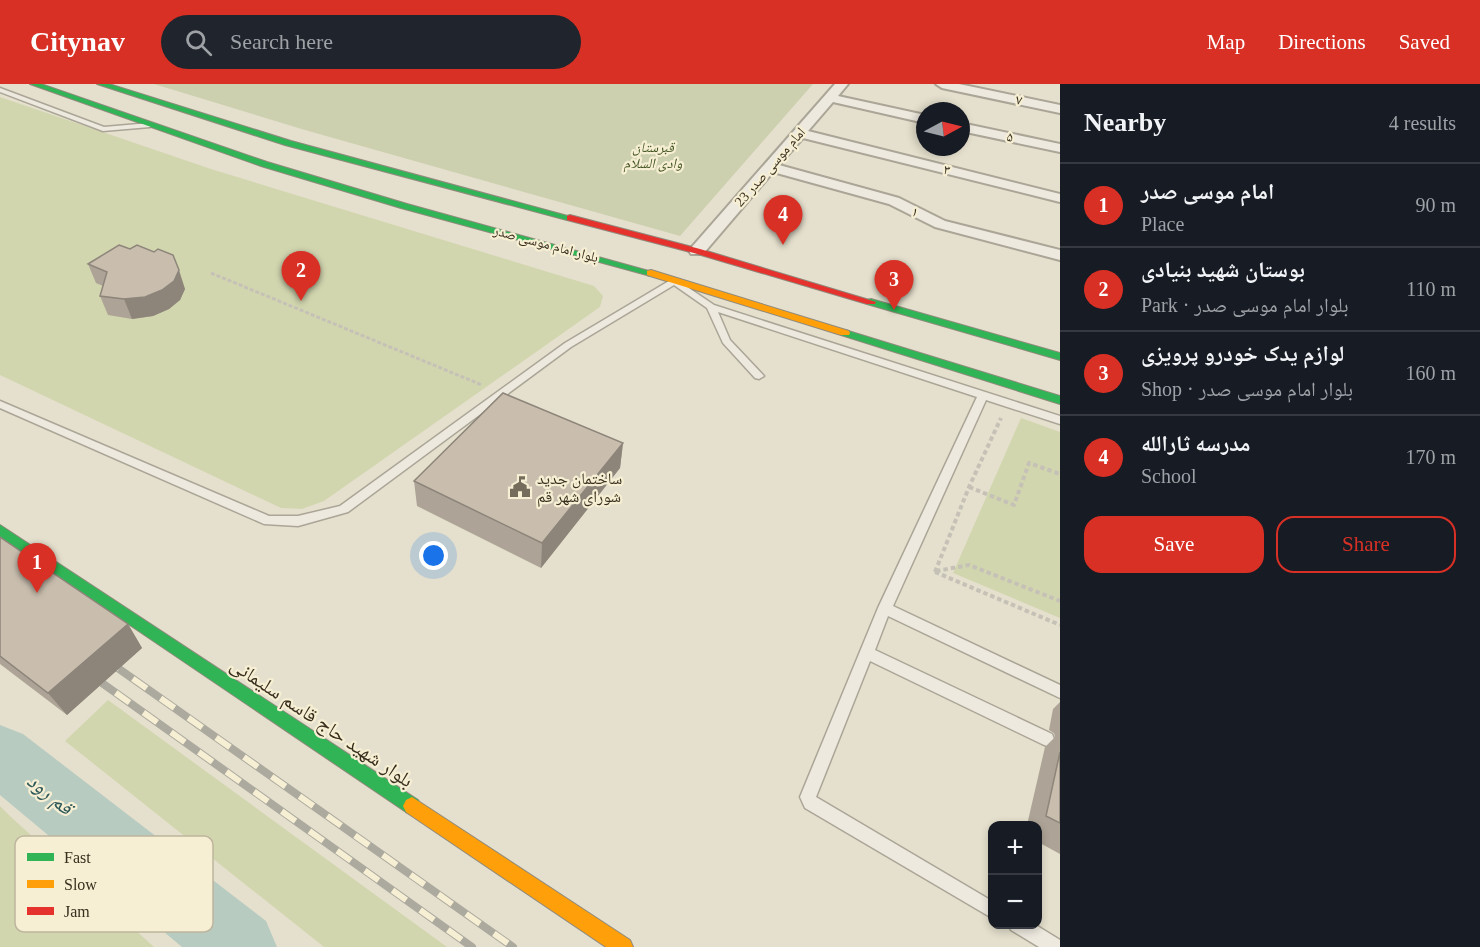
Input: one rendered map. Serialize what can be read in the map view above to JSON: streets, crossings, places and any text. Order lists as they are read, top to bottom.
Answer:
{
  "streets": {
    "main road": ["بلوار امام موسی صدر", "بلوار شهید حاج قاسم سلیمانی"],
    "street": [
      "۷",
      "۵",
      "امام موسی صدر 23",
      "۳",
      "۱"
    ]
  },
  "crossings": [
    ["امام موسی صدر 23", "۳"],
    ["امام موسی صدر 23", "۱"],
    ["امام موسی صدر 23", "بلوار امام موسی صدر"]
  ],
  "water": ["قم رود"],
  "parks": ["قبرستان وادی السلام"],
  "places": {
    "public building": ["ساختمان جدید شورای شهر قم"]
  },
  "legend": ["Fast", "Slow", "Jam"],
  "north": "right",
  "page": {
    "header": "Citynav",
    "search": "Search here",
    "nav": ["Map", "Directions", "Saved"],
    "heading": ["Nearby", "4 results"],
    "list": [
      {
        "mark": "1",
        "name": "امام موسی صدر",
        "note": "Place",
        "value": "90 m"
      },
      {
        "mark": "2",
        "name": "بوستان شهید بنیادی",
        "note": "Park · بلوار امام موسی صدر",
        "value": "110 m"
      },
      {
        "mark": "3",
        "name": "لوازم یدک خودرو پرویزی",
        "note": "Shop · بلوار امام موسی صدر",
        "value": "160 m"
      },
      {
        "mark": "4",
        "name": "مدرسه ثارالله",
        "note": "School",
        "value": "170 m"
      }
    ],
    "pins": [
      "4",
      "2",
      "3",
      "1"
    ],
    "buttons": ["Save", "Share"],
    "map_buttons": ["+", "−"]
  }
}
